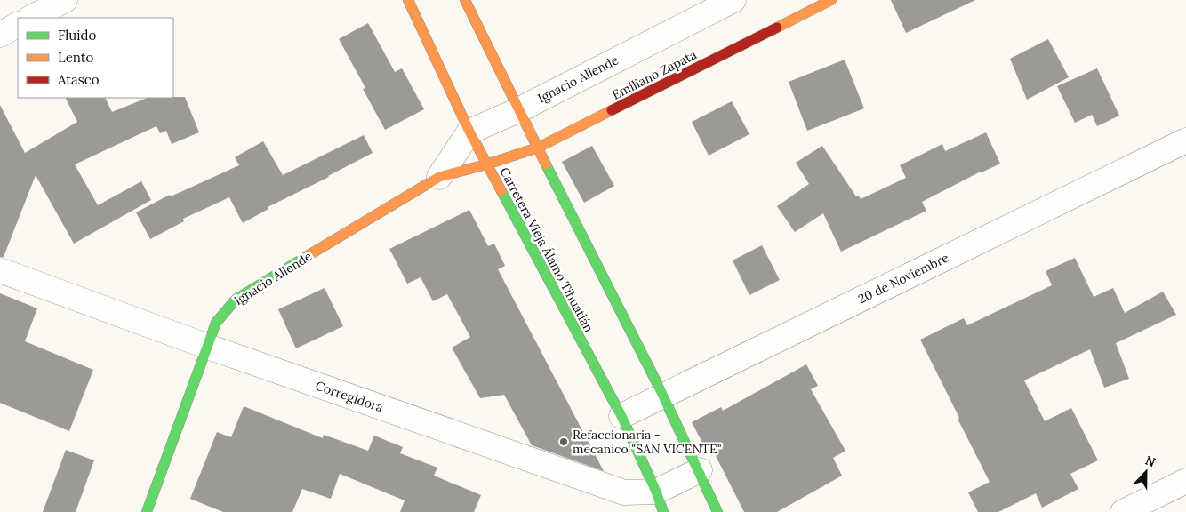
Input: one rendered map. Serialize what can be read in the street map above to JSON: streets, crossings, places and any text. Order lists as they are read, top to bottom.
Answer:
{
  "streets": {
    "main road": ["Emiliano Zapata", "Ignacio Allende", "Carretera Vieja Álamo Tihuatlán"],
    "street": ["20 de Noviembre", "Corregidora"]
  },
  "crossings": [
    ["Emiliano Zapata", "Ignacio Allende"],
    ["Emiliano Zapata", "Carretera Vieja Álamo Tihuatlán"],
    ["Ignacio Allende", "Carretera Vieja Álamo Tihuatlán"],
    ["Ignacio Allende", "Corregidora"],
    ["Carretera Vieja Álamo Tihuatlán", "20 de Noviembre"],
    ["Carretera Vieja Álamo Tihuatlán", "Corregidora"]
  ],
  "places": ["Refaccionaria - mecanico \"SAN VICENTE\""],
  "legend": ["Fluido", "Lento", "Atasco"],
  "north": "top"
}
